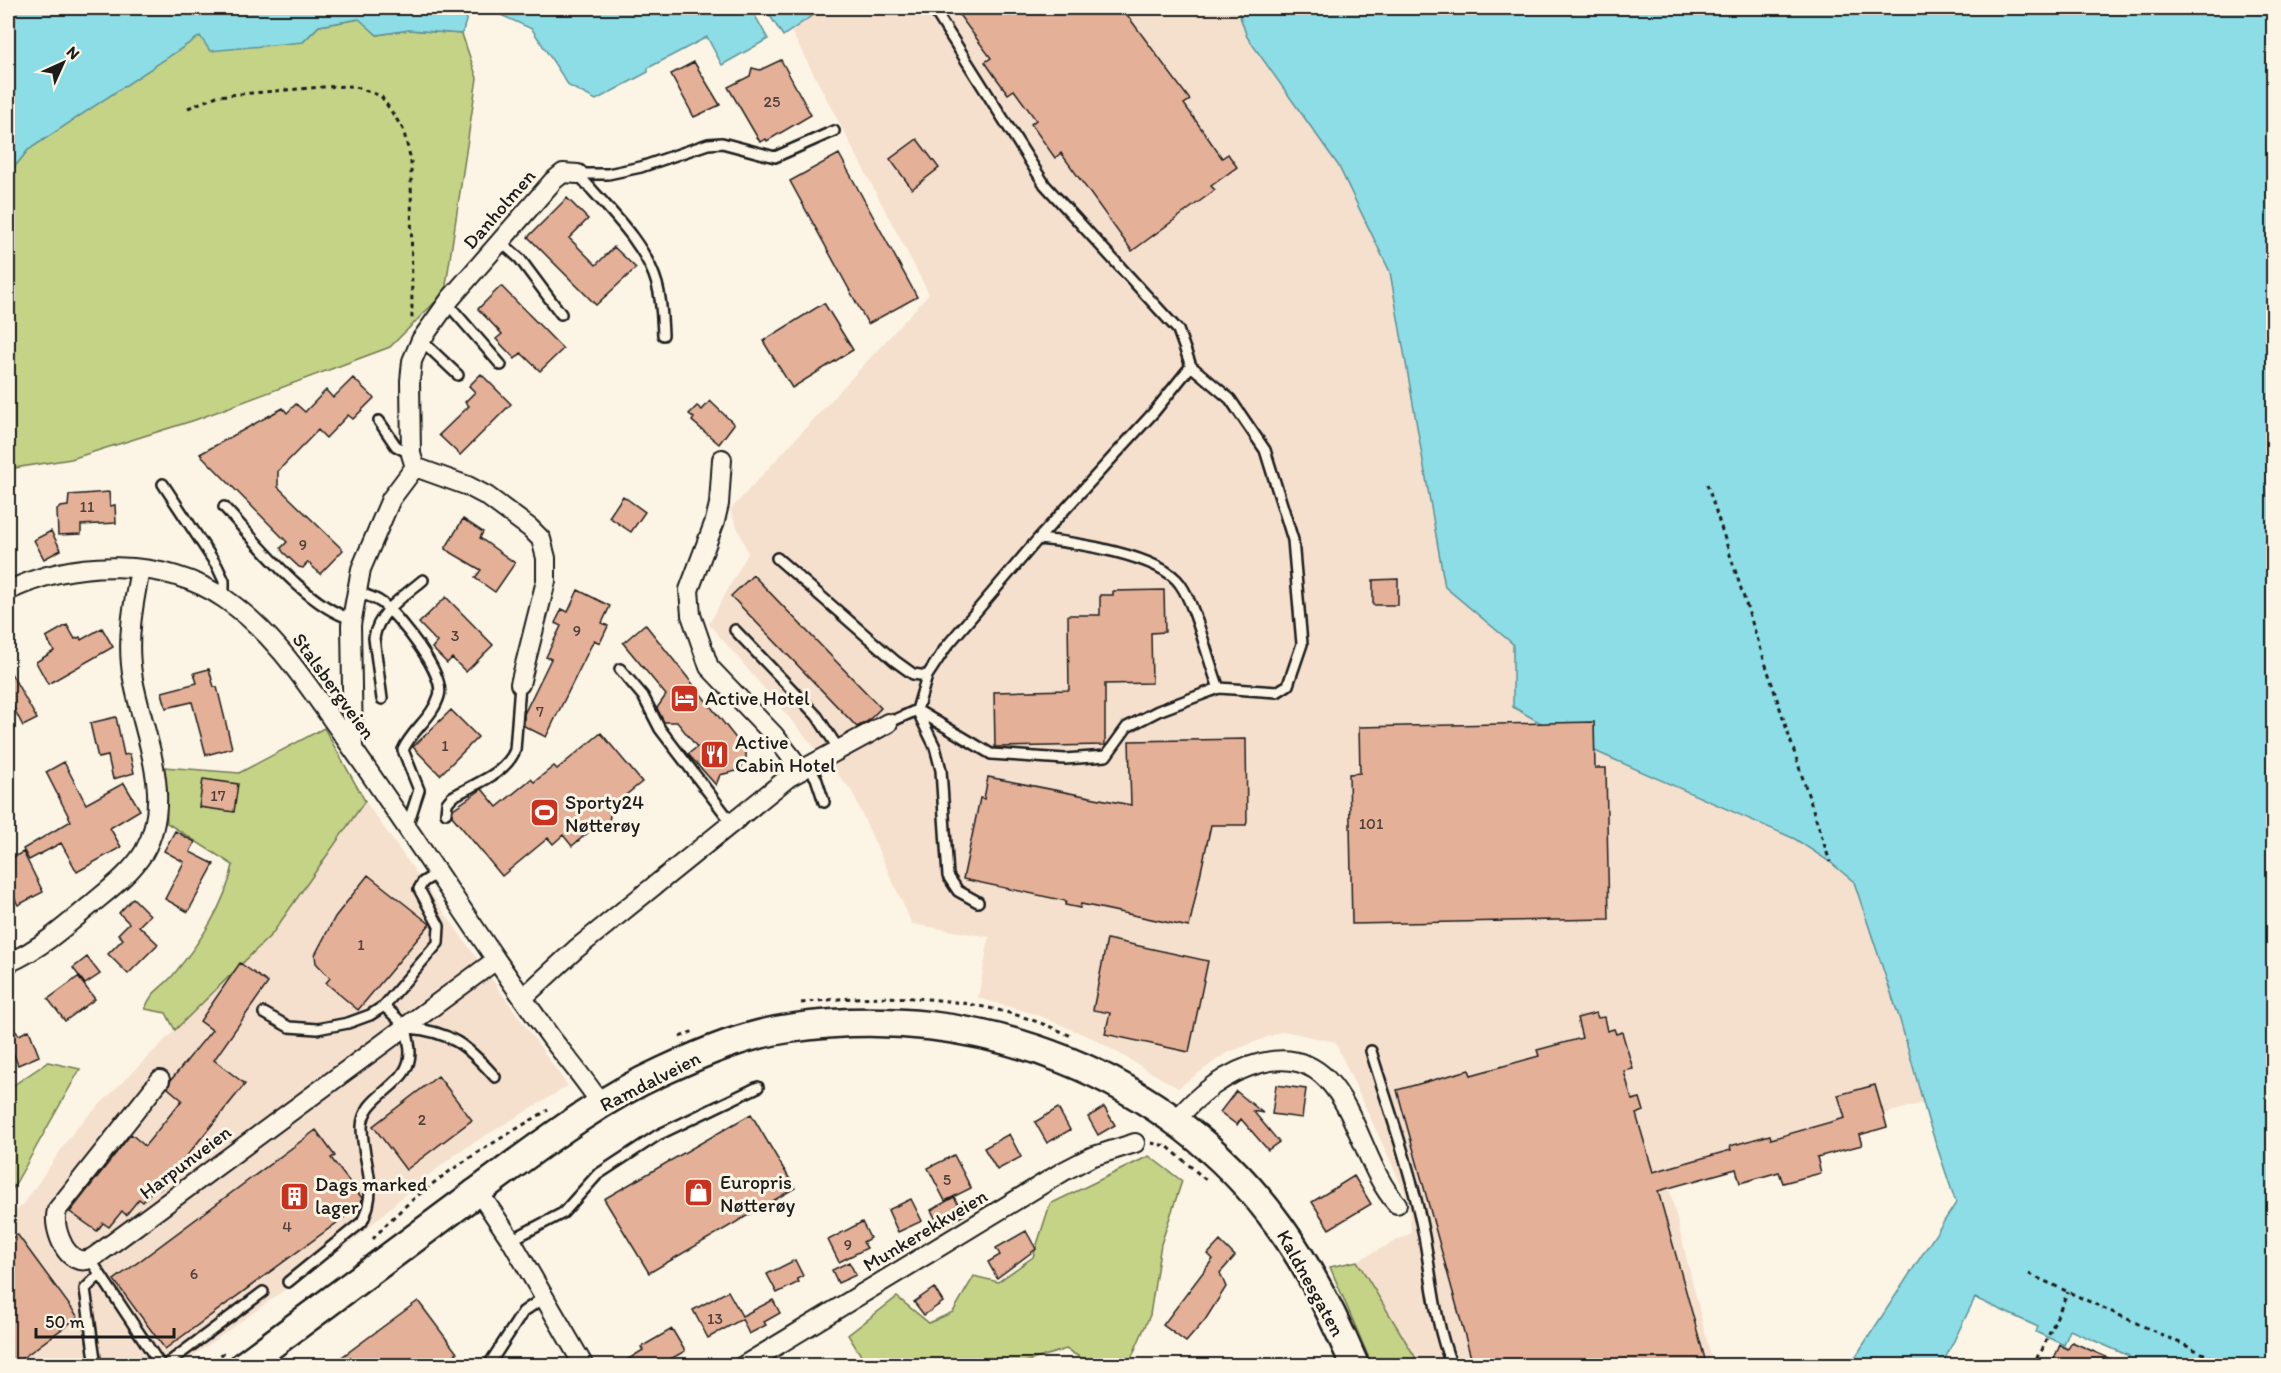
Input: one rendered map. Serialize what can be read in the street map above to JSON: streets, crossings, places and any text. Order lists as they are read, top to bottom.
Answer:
{
  "streets": {
    "main road": ["Ramdalveien", "Kaldnesgaten"],
    "street": [
      "Danholmen",
      "Stalsbergveien",
      "Harpunveien",
      "Munkerekkveien"
    ]
  },
  "crossings": [
    ["Stalsbergveien", "Ramdalveien"],
    ["Stalsbergveien", "Harpunveien"],
    ["Ramdalveien", "Kaldnesgaten"]
  ],
  "places": {
    "hotel": ["Active Hotel"],
    "restaurant": ["Active Cabin Hotel"],
    "sports": ["Sporty24 Nøtterøy"],
    "shop": ["Europris Nøtterøy"],
    "building": ["Dags marked lager"]
  },
  "house_numbers": [
    "25",
    "11",
    "9",
    "9",
    "3",
    "7",
    "1",
    "17",
    "101",
    "1",
    "2",
    "5",
    "4",
    "9",
    "6",
    "13"
  ],
  "scale_bar": "50 m",
  "north": "top right"
}
